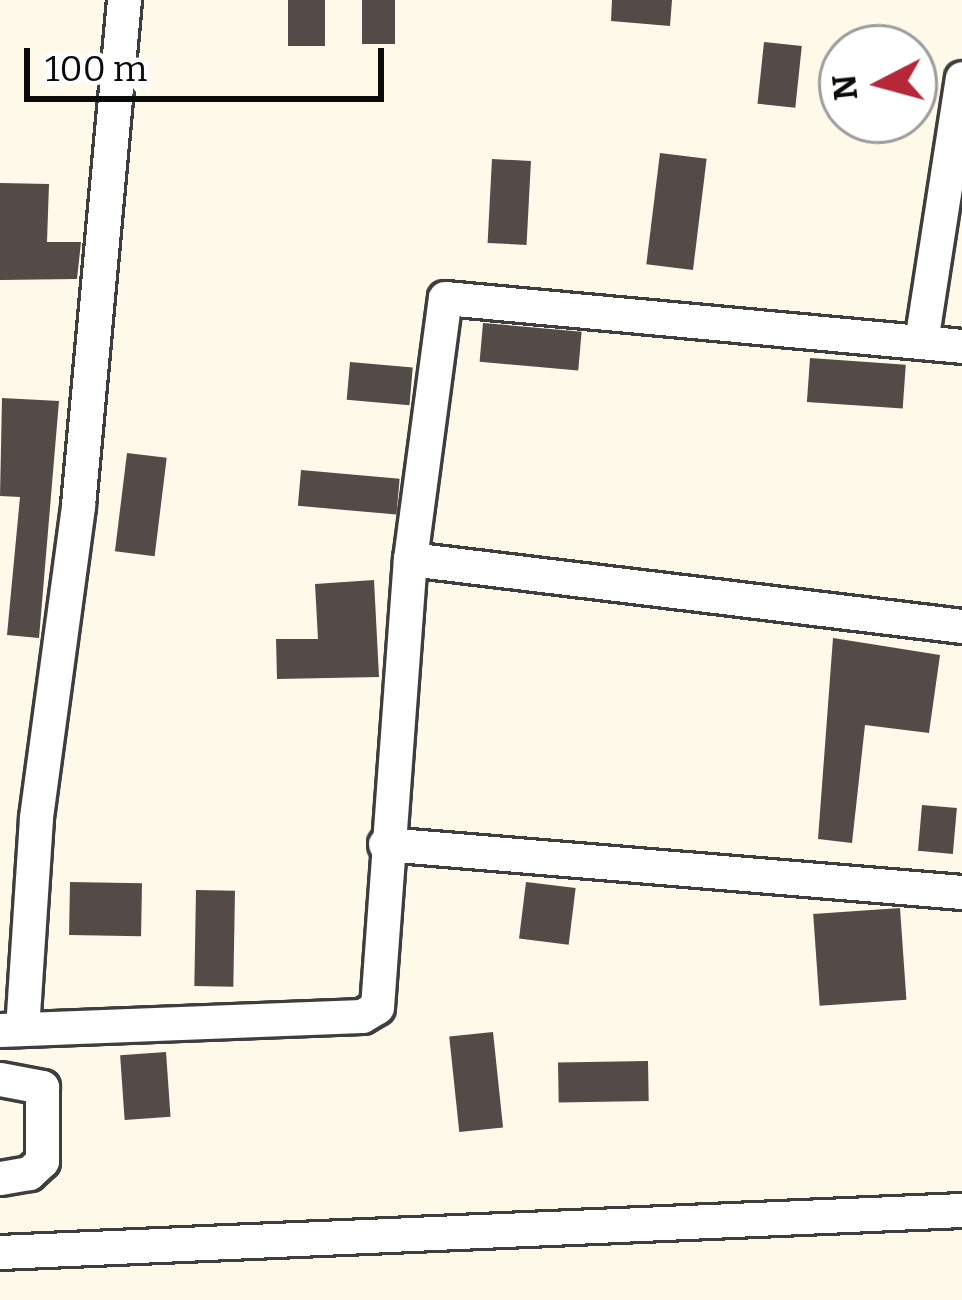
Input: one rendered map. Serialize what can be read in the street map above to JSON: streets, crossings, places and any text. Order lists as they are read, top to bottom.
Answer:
{
  "scale_bar": "100 m",
  "north": "left"
}
